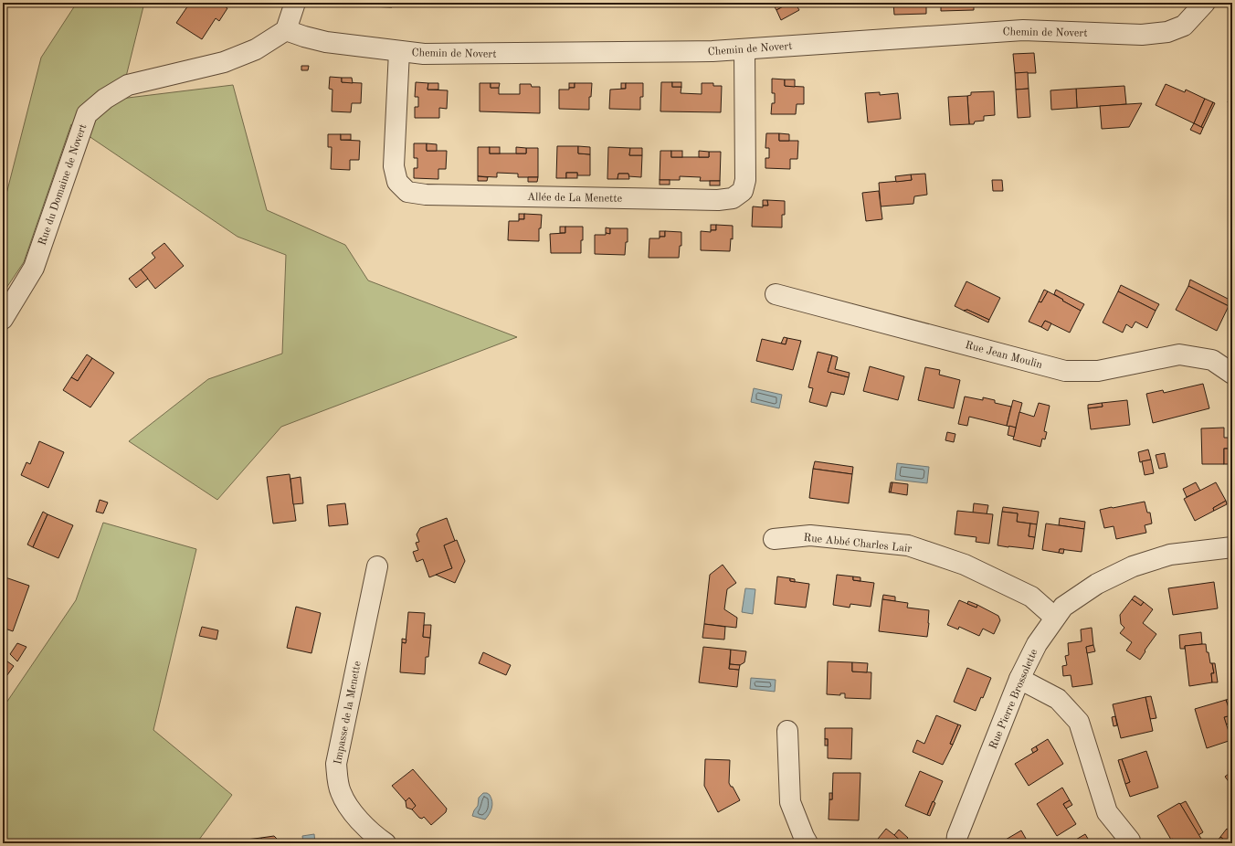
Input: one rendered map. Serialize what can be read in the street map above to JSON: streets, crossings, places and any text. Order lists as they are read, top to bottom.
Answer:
{
  "streets": {
    "street": [
      "Chemin de Novert",
      "Rue du Domaine de Novert",
      "Allée de La Menette",
      "Rue Jean Moulin",
      "Rue Abbé Charles Lair",
      "Rue Pierre Brossolette",
      "Impasse de la Menette"
    ]
  },
  "crossings": [
    ["Chemin de Novert", "Rue du Domaine de Novert"],
    ["Chemin de Novert", "Allée de La Menette"],
    ["Rue Abbé Charles Lair", "Rue Pierre Brossolette"]
  ]
}
